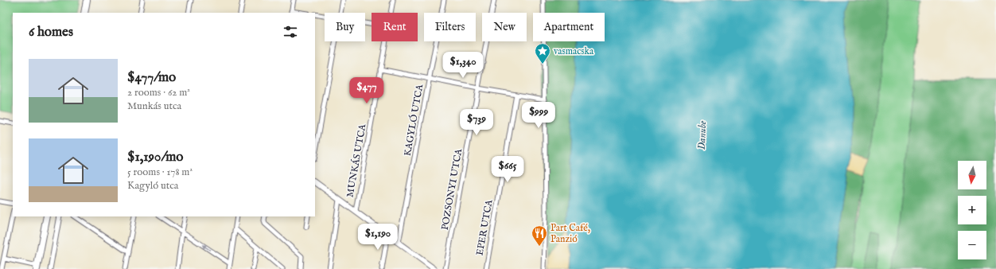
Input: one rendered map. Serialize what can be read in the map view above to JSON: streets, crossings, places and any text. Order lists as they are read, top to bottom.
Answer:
{
  "streets": {
    "street": [
      "KAGYLÓ UTCA",
      "MUNKÁS UTCA",
      "POZSONYI UTCA",
      "EPER UTCA"
    ]
  },
  "water": ["Danube"],
  "places": {
    "place": ["vasmacska"],
    "restaurant": ["Part Café, Panzió"]
  },
  "north": "bottom",
  "page": {
    "chip": [
      "Buy",
      "Rent",
      "Filters",
      "New",
      "Apartment"
    ],
    "heading": "6 homes",
    "list": [
      {
        "name": "$477/mo",
        "note": "2 rooms · 62 m² · Munkás utca"
      },
      {
        "name": "$1,190/mo",
        "note": "5 rooms · 178 m² · Kagyló utca"
      }
    ],
    "price": [
      "$1,340",
      "$477",
      "$999",
      "$739",
      "$665",
      "$1,190"
    ],
    "map_buttons": ["+", "−"]
  }
}
